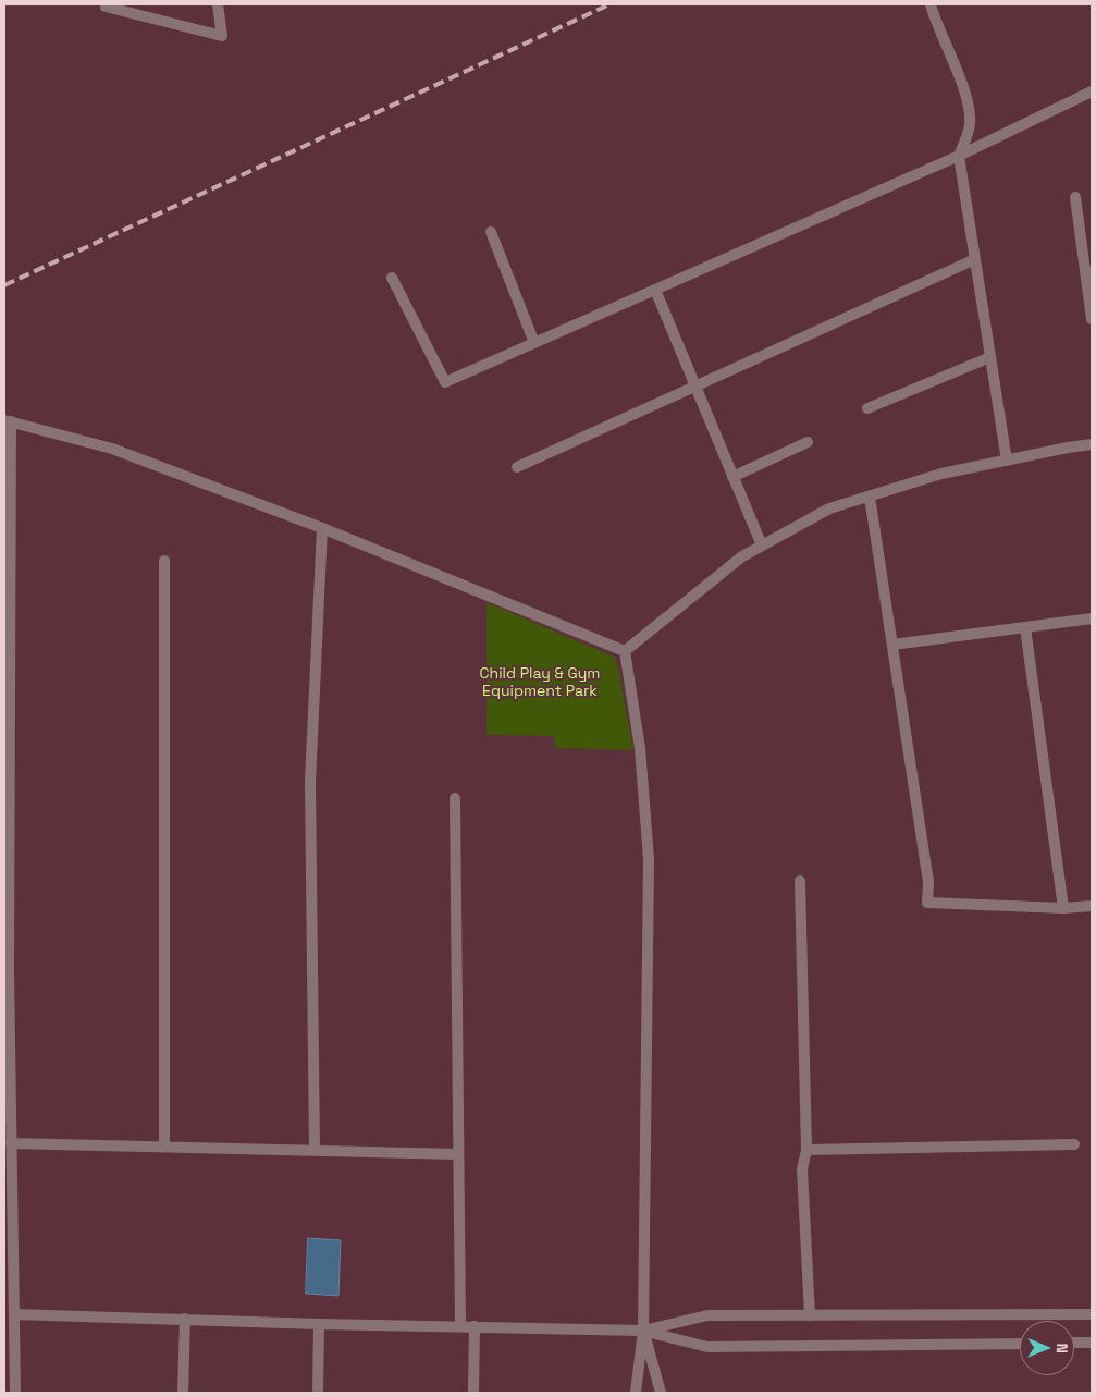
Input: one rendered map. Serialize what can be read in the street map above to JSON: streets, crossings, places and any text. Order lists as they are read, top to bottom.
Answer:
{
  "parks": ["Child Play & Gym Equipment Park"],
  "north": "right"
}
